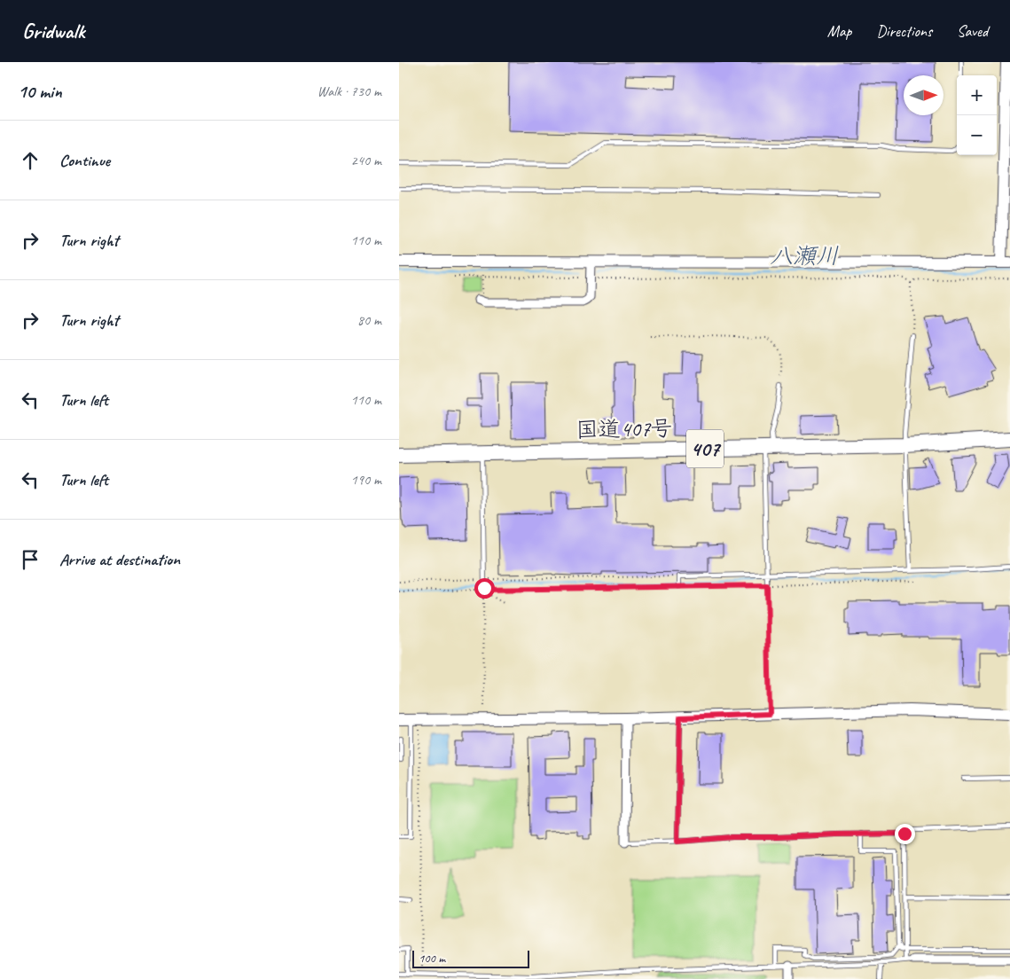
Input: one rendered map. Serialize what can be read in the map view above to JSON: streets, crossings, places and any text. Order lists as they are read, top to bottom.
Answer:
{
  "streets": {
    "highway": ["国道407号", "407"]
  },
  "water": ["八瀬川"],
  "scale_bar": "100 m",
  "north": "right",
  "page": {
    "header": "Gridwalk",
    "nav": ["Map", "Directions", "Saved"],
    "heading": ["10 min", "Walk · 730 m"],
    "map_buttons": ["+", "−"],
    "list": [
      ["Continue", "240 m"],
      ["Turn right", "110 m"],
      ["Turn right", "80 m"],
      ["Turn left", "110 m"],
      ["Turn left", "190 m"],
      "Arrive at destination"
    ],
    "scale": "100 m"
  }
}
